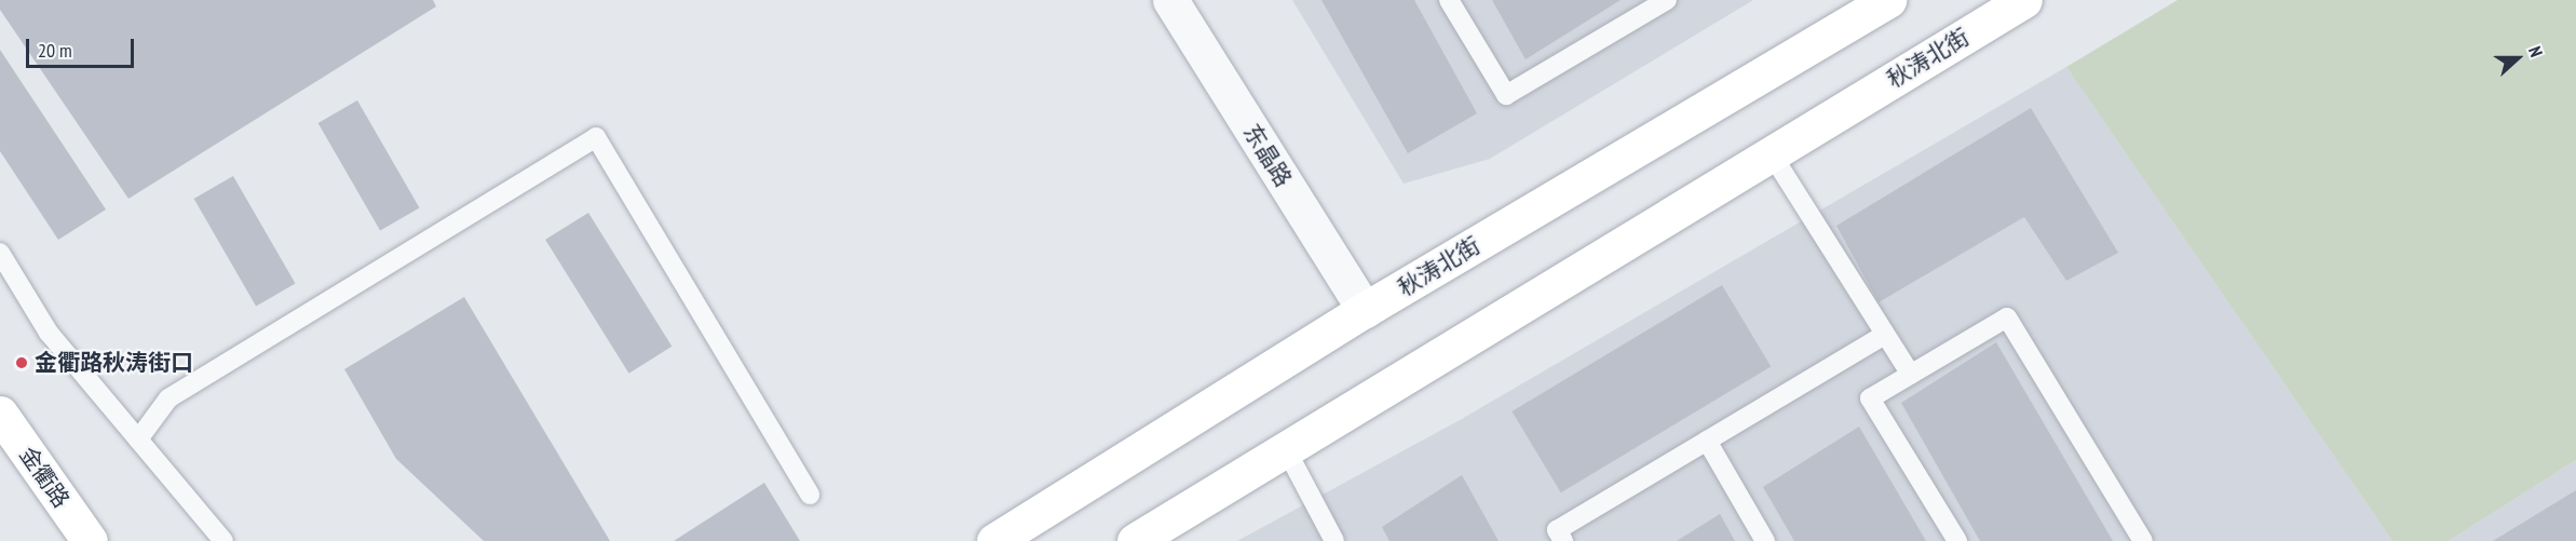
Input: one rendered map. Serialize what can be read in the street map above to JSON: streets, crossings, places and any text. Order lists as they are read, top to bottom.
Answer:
{
  "streets": {
    "main road": ["秋涛北街", "金衢路"],
    "street": ["东晶路"]
  },
  "crossings": [
    ["秋涛北街", "东晶路"]
  ],
  "places": ["金衢路秋涛街口"],
  "scale_bar": "20 m",
  "north": "right"
}
